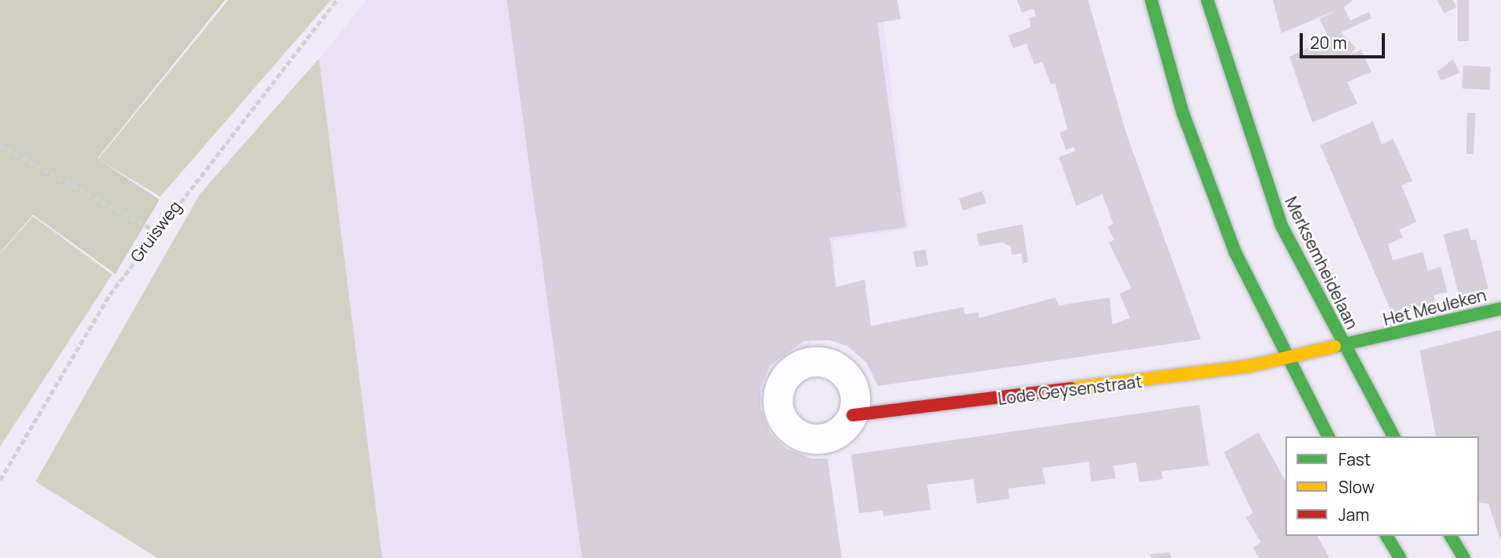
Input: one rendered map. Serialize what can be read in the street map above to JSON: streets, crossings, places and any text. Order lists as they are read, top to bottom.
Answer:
{
  "streets": {
    "street": ["Merksemheidelaan", "Het Meuleken", "Lode Geysenstraat"],
    "path": ["Gruisweg"]
  },
  "crossings": [
    ["Merksemheidelaan", "Het Meuleken"],
    ["Het Meuleken", "Lode Geysenstraat"]
  ],
  "legend": ["Fast", "Slow", "Jam"],
  "scale_bar": "20 m"
}
